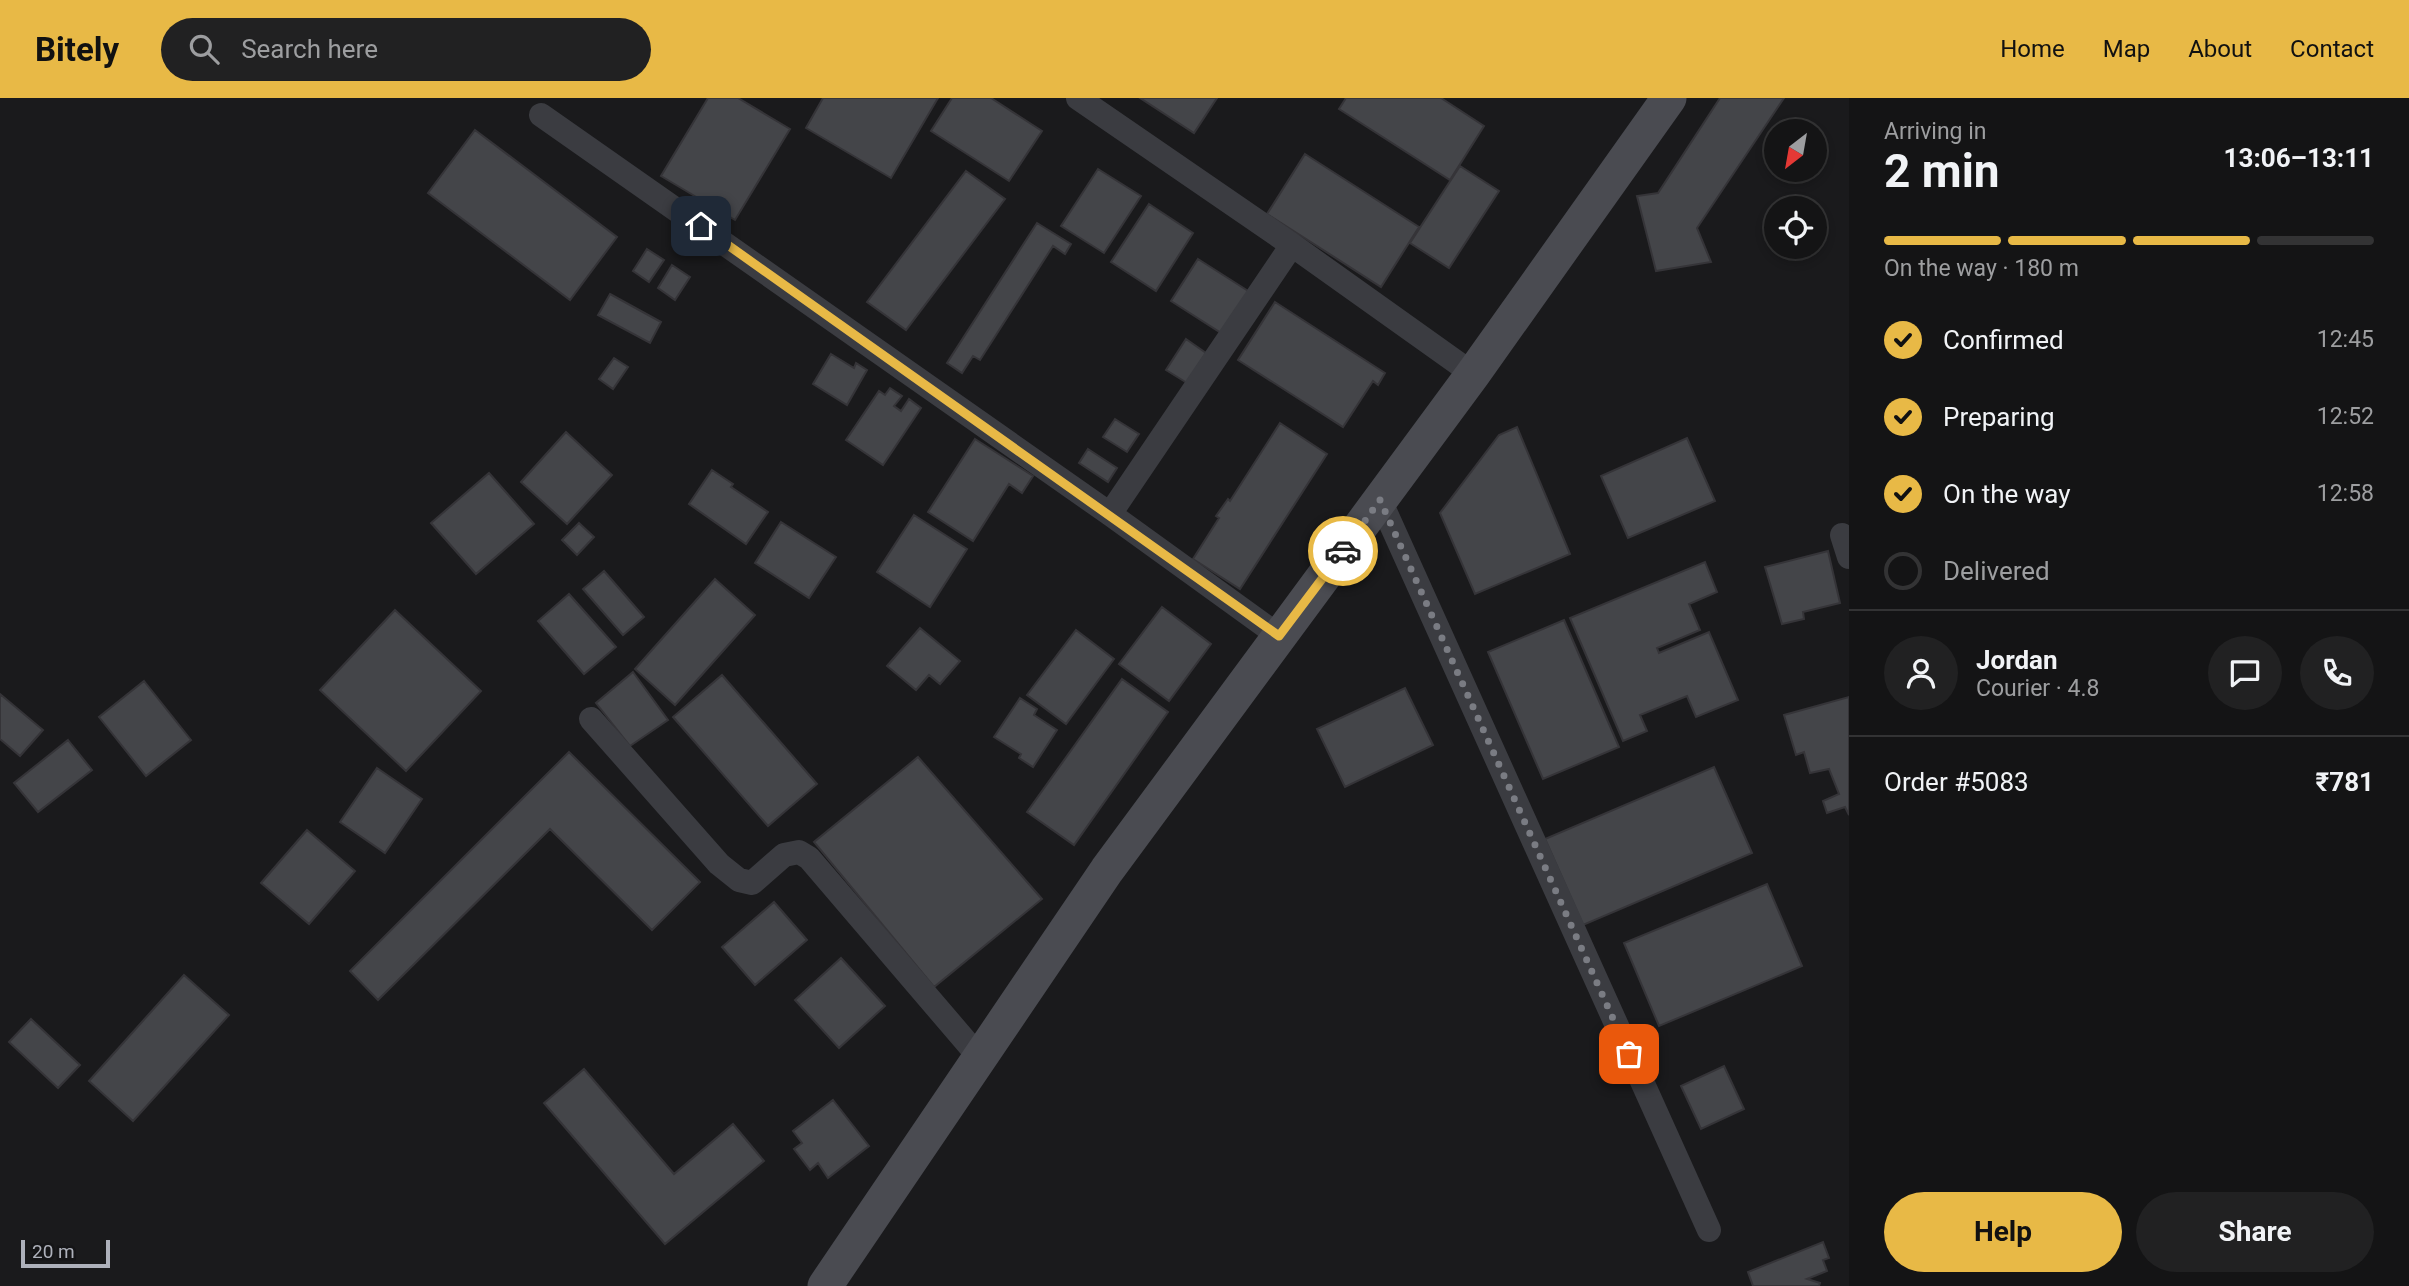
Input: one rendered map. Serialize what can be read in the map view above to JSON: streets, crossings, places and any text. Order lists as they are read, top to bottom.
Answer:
{
  "scale_bar": "20 m",
  "north": "bottom left",
  "page": {
    "header": "Bitely",
    "search": "Search here",
    "nav": [
      "Home",
      "Map",
      "About",
      "Contact"
    ],
    "heading": ["2 min", "Arriving in", "13:06–13:11"],
    "panel": [
      "Jordan",
      "Courier · 4.8",
      "Order #5083",
      "₹781"
    ],
    "bar": "On the way · 180 m",
    "list": [
      ["Confirmed", "12:45"],
      ["Preparing", "12:52"],
      ["On the way", "12:58"],
      "Delivered"
    ],
    "buttons": ["Help", "Share"],
    "scale": "20 m"
  }
}
